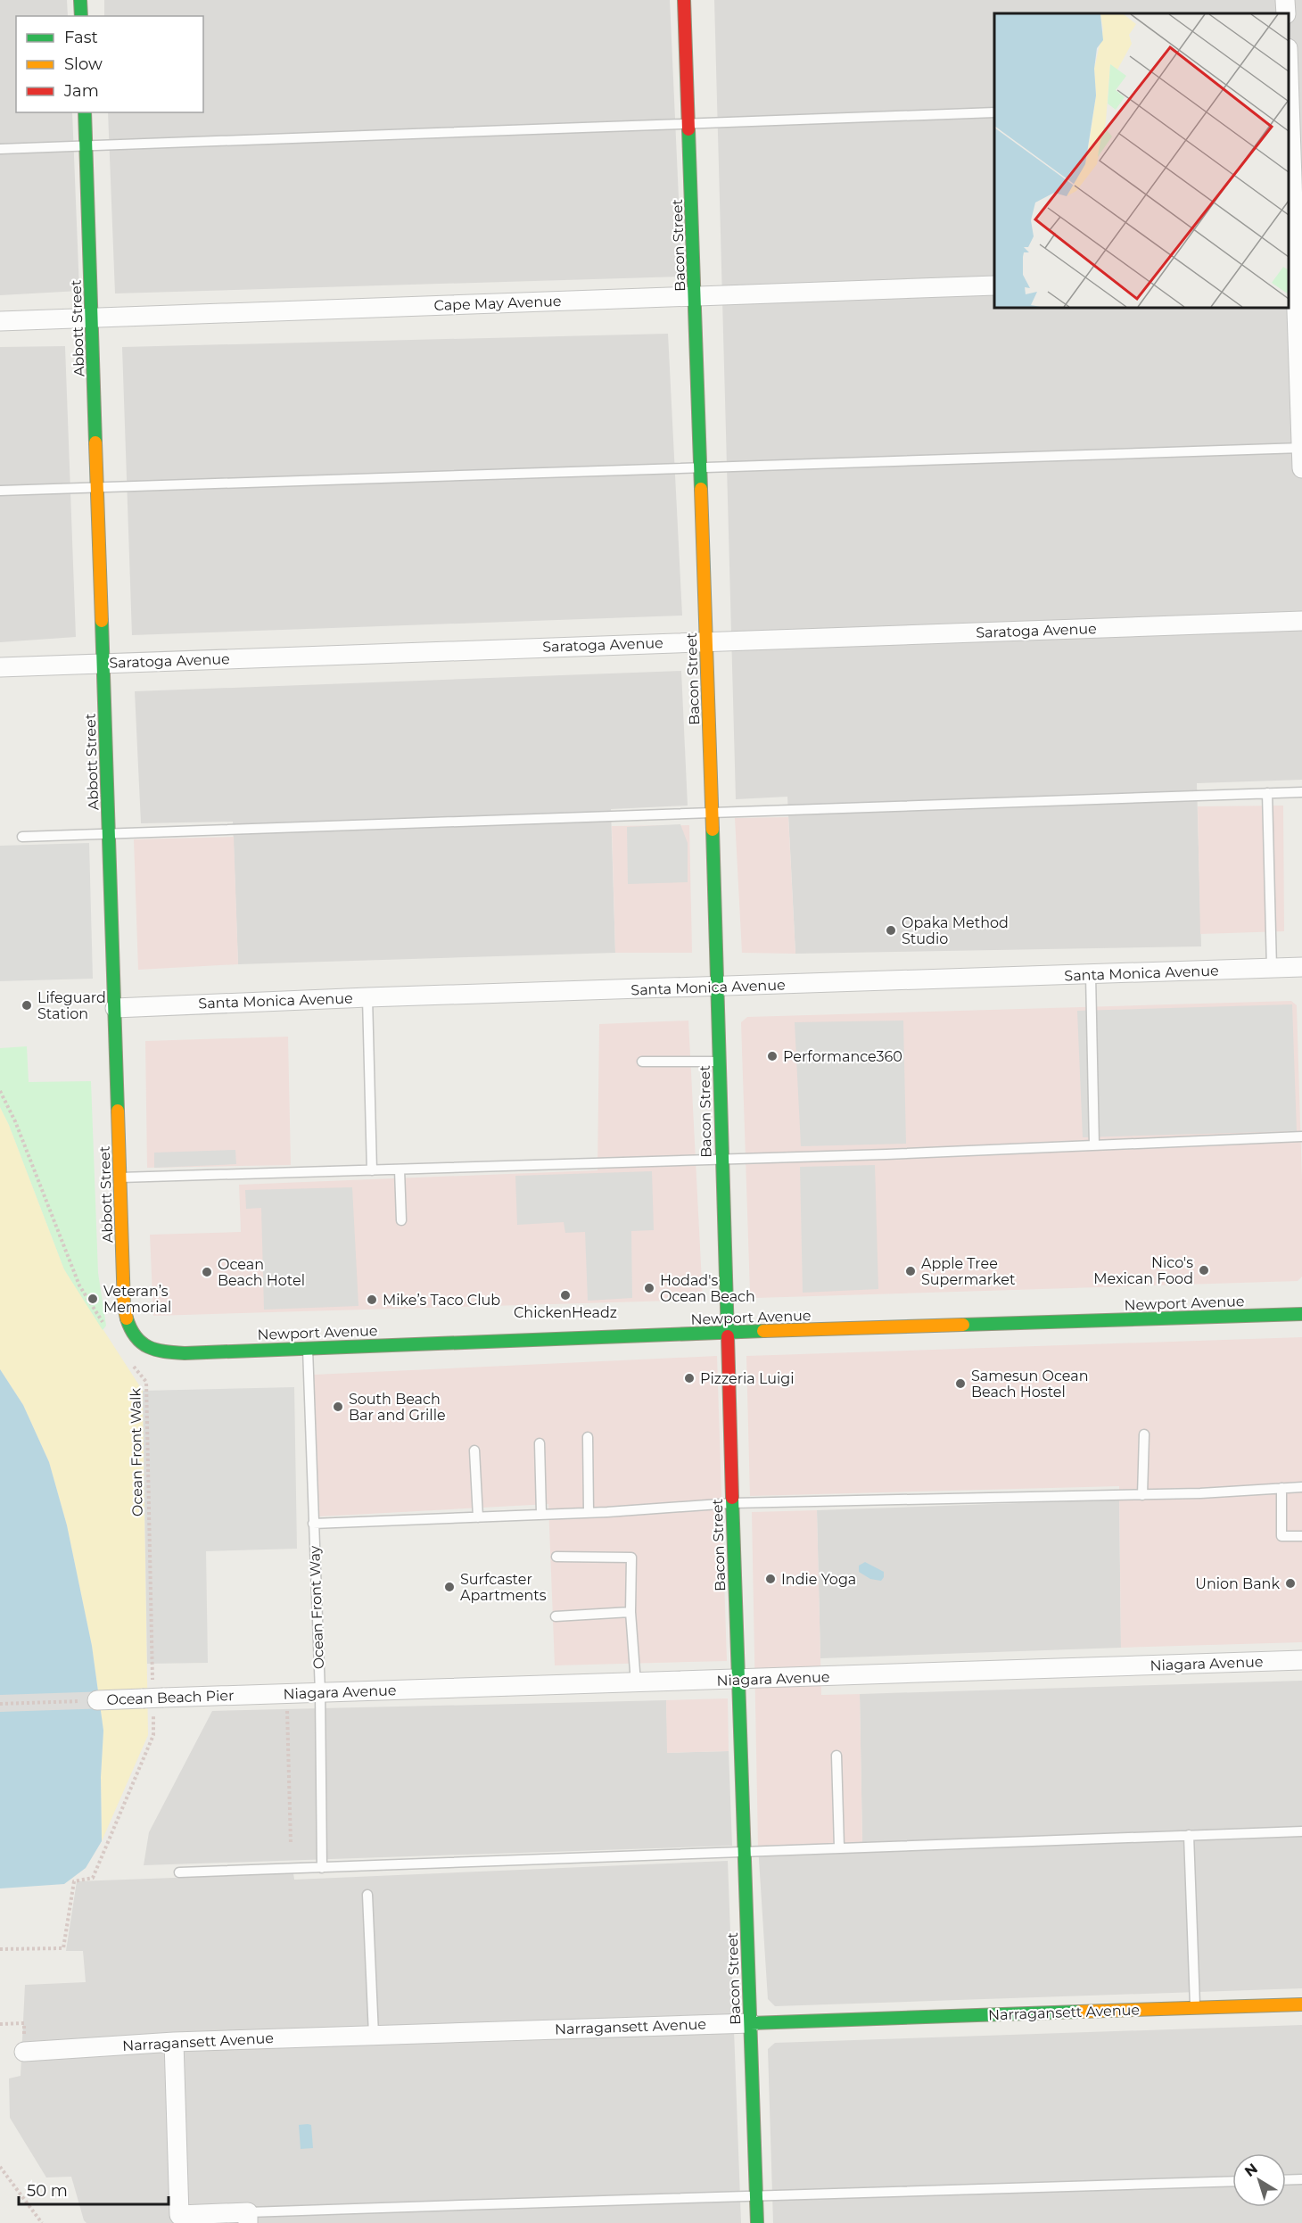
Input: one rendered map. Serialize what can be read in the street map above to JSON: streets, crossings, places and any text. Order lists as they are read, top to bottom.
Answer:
{
  "streets": {
    "street": [
      "Bacon Street",
      "Cape May Avenue",
      "Abbott Street",
      "Saratoga Avenue",
      "Santa Monica Avenue",
      "Newport Avenue",
      "Niagara Avenue",
      "Ocean Beach Pier",
      "Narragansett Avenue"
    ],
    "lane": ["Ocean Front Way"],
    "path": ["Ocean Front Walk"]
  },
  "crossings": [
    ["Bacon Street", "Cape May Avenue"],
    ["Bacon Street", "Saratoga Avenue"],
    ["Bacon Street", "Santa Monica Avenue"],
    ["Bacon Street", "Newport Avenue"],
    ["Bacon Street", "Niagara Avenue"],
    ["Bacon Street", "Narragansett Avenue"],
    ["Cape May Avenue", "Abbott Street"],
    ["Abbott Street", "Saratoga Avenue"],
    ["Abbott Street", "Santa Monica Avenue"],
    ["Abbott Street", "Newport Avenue"],
    ["Newport Avenue", "Ocean Front Way"],
    ["Ocean Front Way", "Niagara Avenue"],
    ["Niagara Avenue", "Ocean Beach Pier"]
  ],
  "places": [
    "Opaka Method Studio",
    "Lifeguard Station",
    "Performance360",
    "Nico's Mexican Food",
    "Apple Tree Supermarket",
    "Ocean Beach Hotel",
    "Hodad's Ocean Beach",
    "ChickenHeadz",
    "Veteran’s Memorial",
    "Mike’s Taco Club",
    "Pizzeria Luigi",
    "Samesun Ocean Beach Hostel",
    "South Beach Bar and Grille",
    "Indie Yoga",
    "Union Bank",
    "Surfcaster Apartments"
  ],
  "legend": ["Fast", "Slow", "Jam"],
  "scale_bar": "50 m",
  "north": "top left"
}
